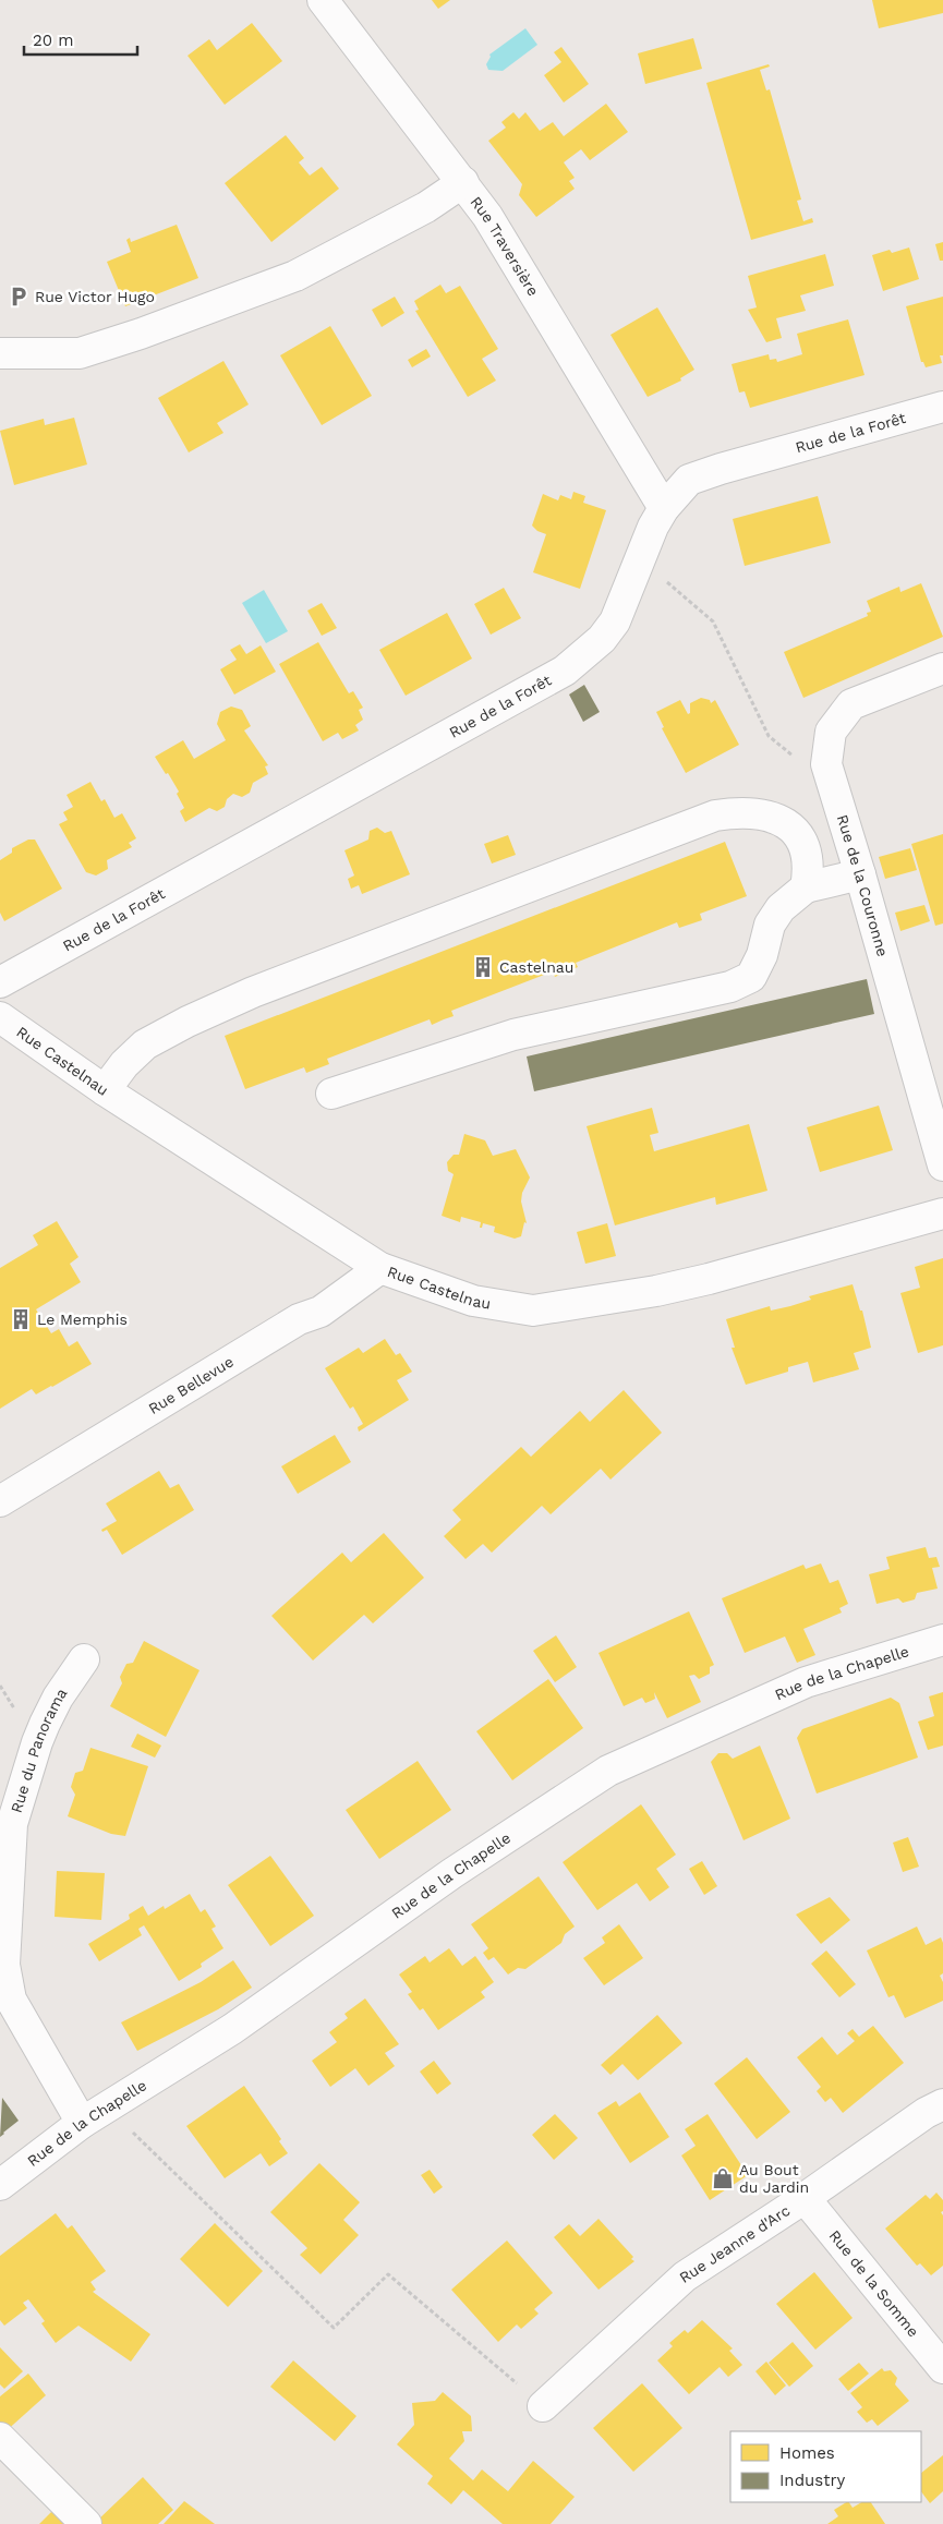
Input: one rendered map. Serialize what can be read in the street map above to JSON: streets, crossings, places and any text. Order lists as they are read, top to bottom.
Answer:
{
  "streets": {
    "street": [
      "Rue Traversière",
      "Rue de la Forêt",
      "Rue de la Couronne",
      "Rue Castelnau",
      "Rue Bellevue",
      "Rue de la Chapelle",
      "Rue du Panorama",
      "Rue Jeanne d'Arc",
      "Rue de la Somme"
    ]
  },
  "crossings": [
    ["Rue Traversière", "Rue de la Forêt"],
    ["Rue Castelnau", "Rue Bellevue"],
    ["Rue de la Chapelle", "Rue du Panorama"],
    ["Rue Jeanne d'Arc", "Rue de la Somme"]
  ],
  "places": {
    "parking": ["Rue Victor Hugo"],
    "building": ["Castelnau", "Le Memphis"],
    "shop": ["Au Bout du Jardin"]
  },
  "legend": ["Homes", "Industry"],
  "scale_bar": "20 m"
}
